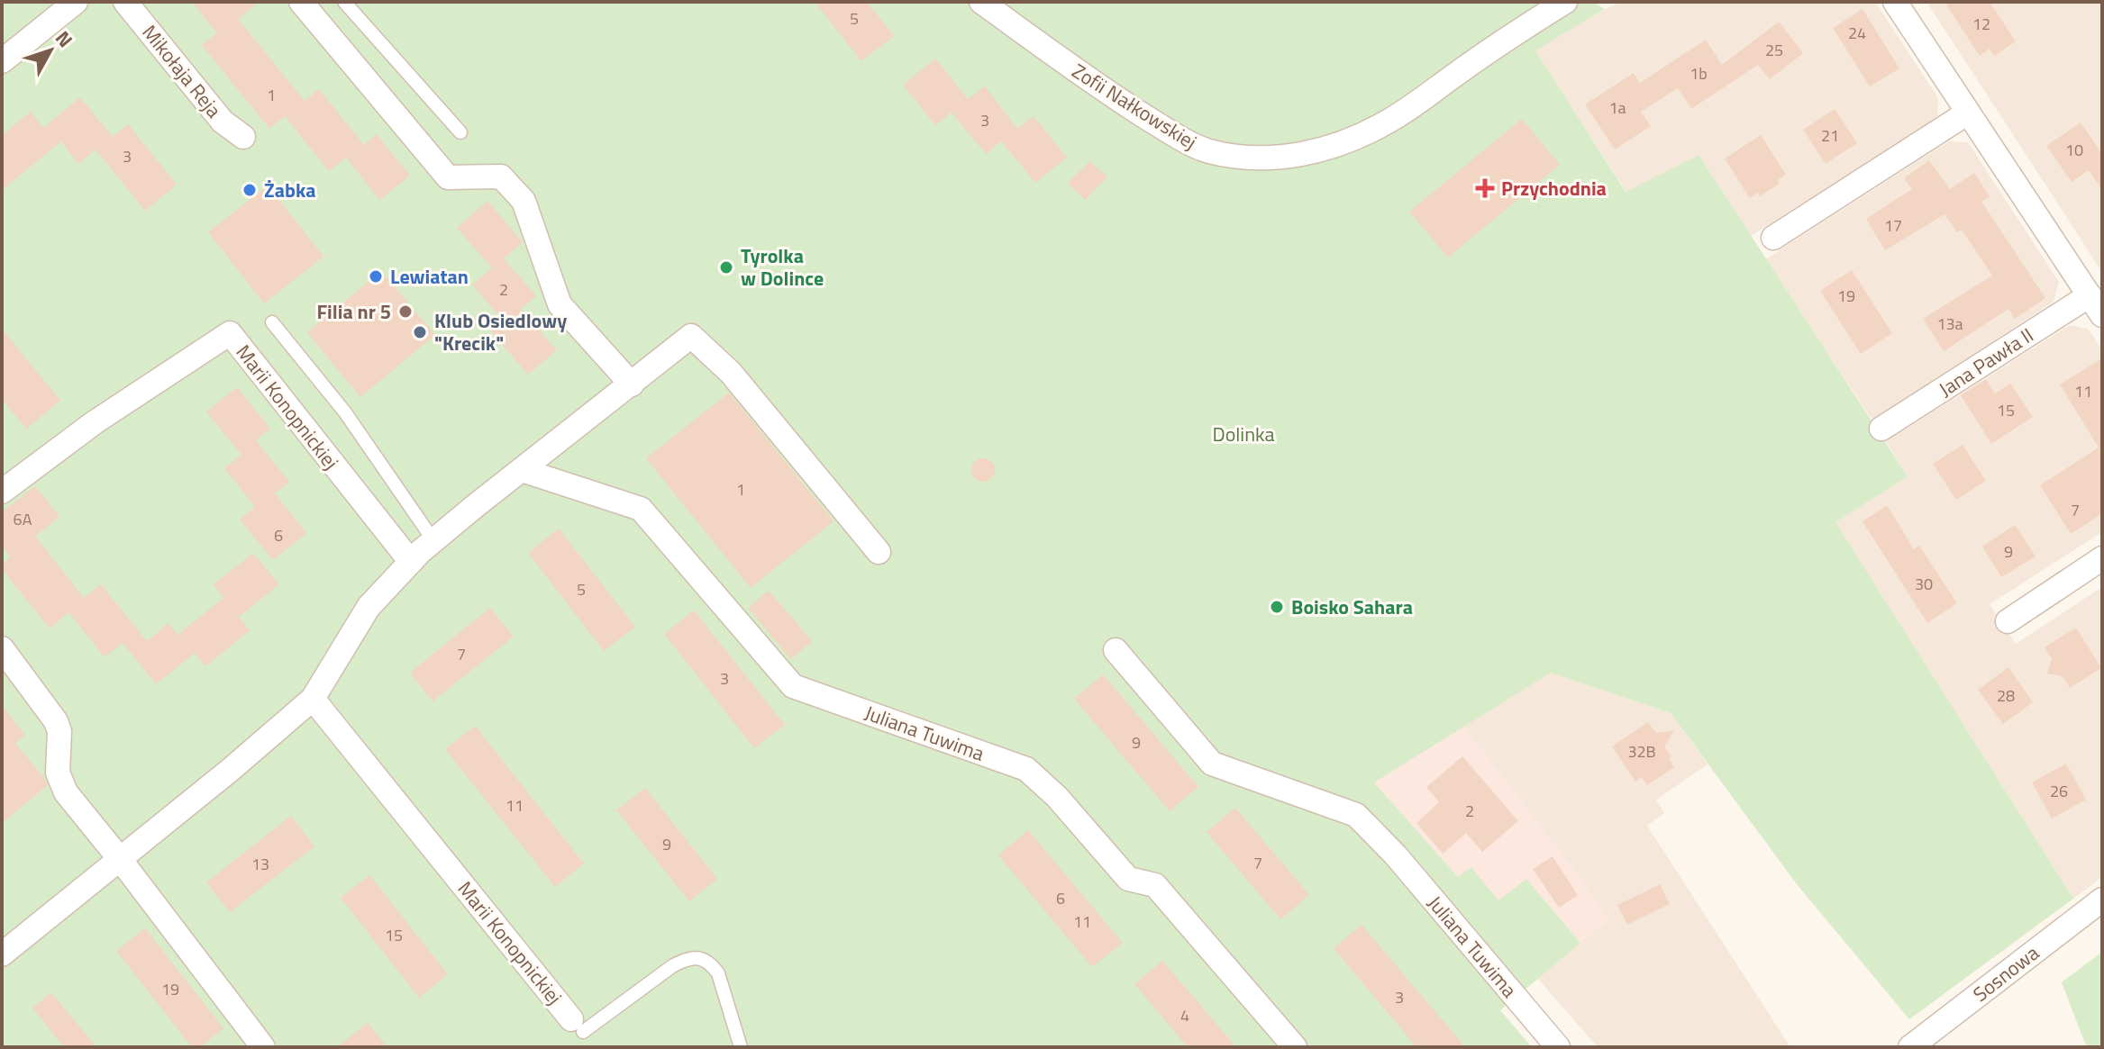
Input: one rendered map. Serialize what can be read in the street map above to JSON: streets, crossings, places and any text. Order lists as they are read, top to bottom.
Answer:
{
  "streets": {
    "street": [
      "Mikołaja Reja",
      "Zofii Nałkowskiej",
      "Jana Pawła II",
      "Marii Konopnickiej",
      "Juliana Tuwima",
      "Sosnowa"
    ]
  },
  "parks": ["Dolinka"],
  "places": {
    "health": ["Przychodnia"],
    "other": [
      "Żabka",
      "Tyrolka w Dolince",
      "Lewiatan",
      "Filia nr 5",
      "Klub Osiedlowy \"Krecik\"",
      "Boisko Sahara"
    ]
  },
  "house_numbers": [
    "5",
    "12",
    "24",
    "25",
    "1b",
    "1",
    "1a",
    "3",
    "21",
    "10",
    "3",
    "17",
    "2",
    "19",
    "13a",
    "11",
    "15",
    "1",
    "7",
    "6A",
    "6",
    "9",
    "30",
    "5",
    "7",
    "3",
    "28",
    "9",
    "32B",
    "26",
    "11",
    "2",
    "9",
    "7",
    "13",
    "6",
    "11",
    "15",
    "19",
    "3",
    "4"
  ],
  "north": "top right"
}
